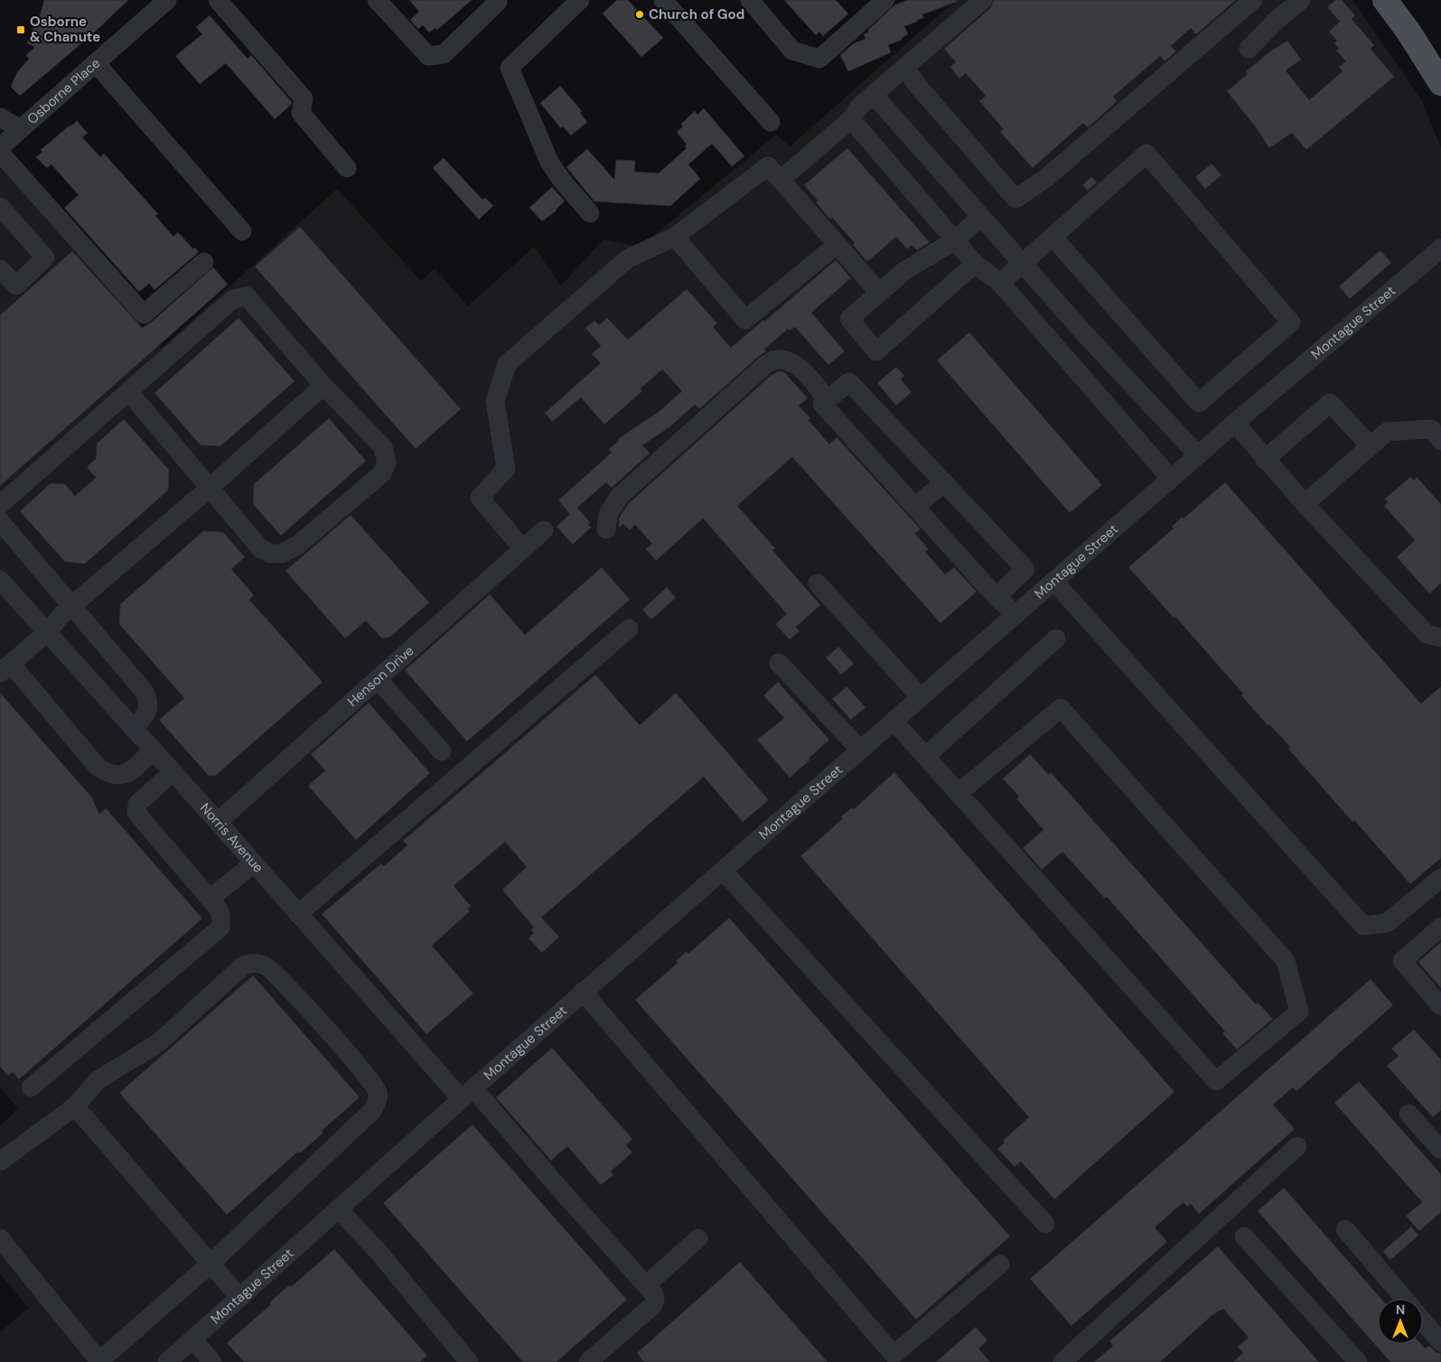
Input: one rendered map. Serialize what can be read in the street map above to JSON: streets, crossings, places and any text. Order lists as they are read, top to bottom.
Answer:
{
  "streets": {
    "street": [
      "Osborne Place",
      "Montague Street",
      "Henson Drive",
      "Norris Avenue"
    ]
  },
  "crossings": [
    ["Montague Street", "Norris Avenue"],
    ["Henson Drive", "Norris Avenue"]
  ],
  "places": {
    "other": ["Church of God"],
    "transit": ["Osborne & Chanute"]
  },
  "north": "top"
}
